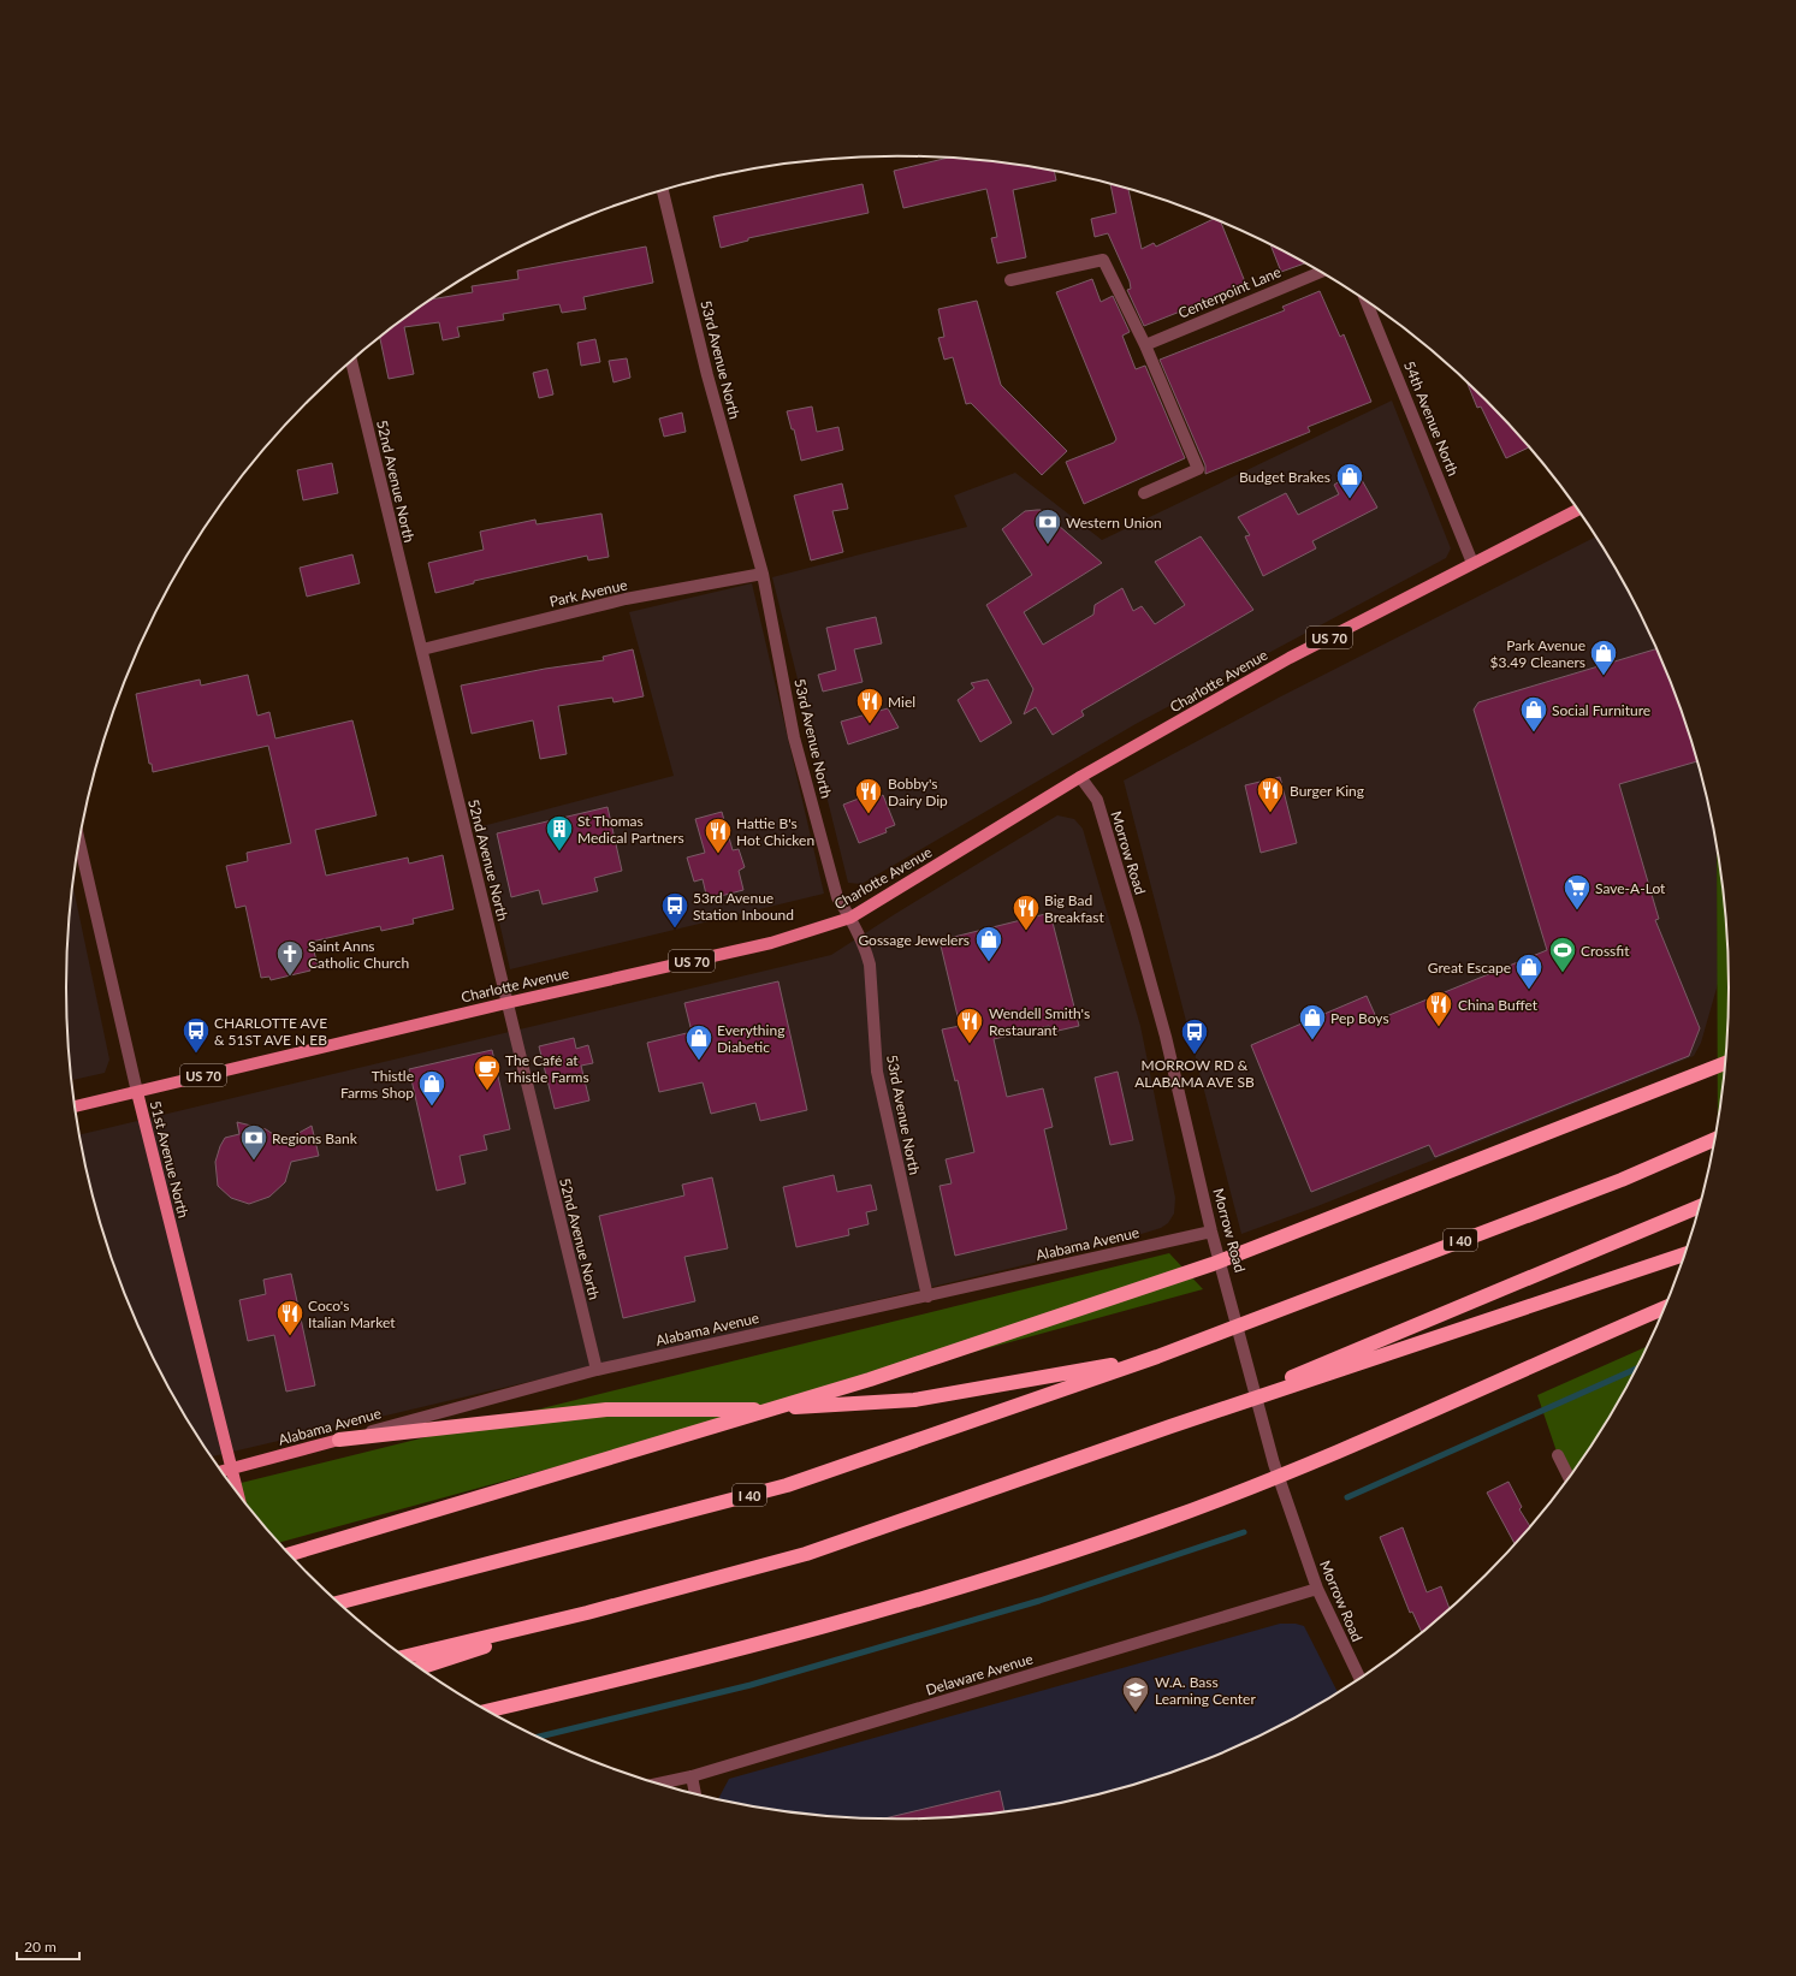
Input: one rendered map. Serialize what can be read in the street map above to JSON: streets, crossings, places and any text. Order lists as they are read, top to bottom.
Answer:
{
  "streets": {
    "highway": ["I 40"],
    "main road": [
      "US 70",
      "Charlotte Avenue",
      "51st Avenue North",
      "Alabama Avenue"
    ],
    "street": [
      "Centerpoint Lane",
      "53rd Avenue North",
      "54th Avenue North",
      "52nd Avenue North",
      "Park Avenue",
      "Morrow Road",
      "Delaware Avenue"
    ]
  },
  "crossings": [
    ["53rd Avenue North", "Park Avenue"],
    ["53rd Avenue North", "Charlotte Avenue"],
    ["53rd Avenue North", "Alabama Avenue"],
    ["54th Avenue North", "Charlotte Avenue"],
    ["52nd Avenue North", "Park Avenue"],
    ["52nd Avenue North", "Charlotte Avenue"],
    ["52nd Avenue North", "Alabama Avenue"],
    ["Charlotte Avenue", "Morrow Road"],
    ["Charlotte Avenue", "51st Avenue North"],
    ["Morrow Road", "Alabama Avenue"],
    ["Morrow Road", "Delaware Avenue"],
    ["51st Avenue North", "Alabama Avenue"]
  ],
  "places": {
    "shop": [
      "Budget Brakes",
      "Park Avenue $3.49 Cleaners",
      "Social Furniture",
      "Gossage Jewelers",
      "Great Escape",
      "Pep Boys",
      "Everything Diabetic",
      "Thistle Farms Shop"
    ],
    "bank": ["Western Union", "Regions Bank"],
    "restaurant": [
      "Miel",
      "Burger King",
      "Bobby's Dairy Dip",
      "Hattie B's Hot Chicken",
      "Big Bad Breakfast",
      "China Buffet",
      "Wendell Smith's Restaurant",
      "Coco's Italian Market"
    ],
    "building": ["St Thomas Medical Partners"],
    "supermarket": ["Save-A-Lot"],
    "bus stop": ["53rd Avenue Station Inbound", "CHARLOTTE AVE & 51ST AVE N EB", "MORROW RD & ALABAMA AVE SB"],
    "sports": ["Crossfit"],
    "church": ["Saint Anns Catholic Church"],
    "cafe": ["The Café at Thistle Farms"],
    "school or university": ["W.A. Bass Learning Center"]
  },
  "scale_bar": "20 m"
}
